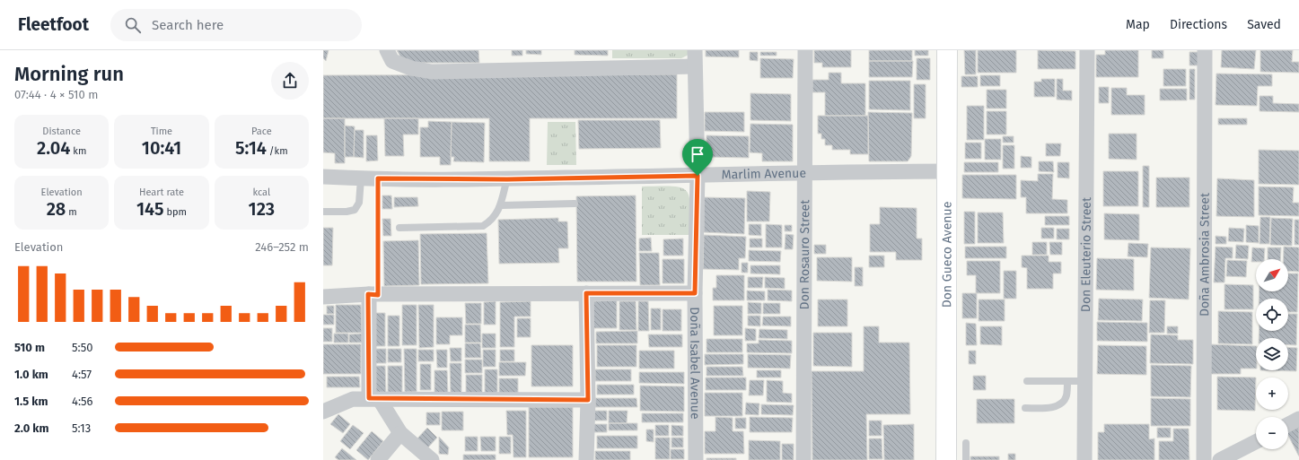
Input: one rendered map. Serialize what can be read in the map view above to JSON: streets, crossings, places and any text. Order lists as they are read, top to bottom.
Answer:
{
  "streets": {
    "main road": ["Don Gueco Avenue"],
    "street": [
      "Marlim Avenue",
      "Don Eleuterio Street",
      "Don Rosauro Street",
      "Doña Ambrosia Street",
      "Doña Isabel Avenue"
    ]
  },
  "crossings": [
    ["Marlim Avenue", "Don Gueco Avenue"],
    ["Marlim Avenue", "Don Rosauro Street"],
    ["Marlim Avenue", "Doña Isabel Avenue"]
  ],
  "north": "top right",
  "page": {
    "header": "Fleetfoot",
    "search": "Search here",
    "nav": ["Map", "Directions", "Saved"],
    "heading": ["Morning run", "07:44 · 4 × 510 m"],
    "stats": [
      ["Distance", "2.04 km"],
      ["Time", "10:41"],
      ["Pace", "5:14 /km"],
      ["Elevation", "28 m"],
      ["Heart rate", "145 bpm"],
      ["kcal", "123"]
    ],
    "chart": ["Elevation", "246–252 m"],
    "map_buttons": ["+", "−"],
    "list": [
      {
        "name": "510 m",
        "note": "5:50"
      },
      {
        "name": "1.0 km",
        "note": "4:57"
      },
      {
        "name": "1.5 km",
        "note": "4:56"
      },
      {
        "name": "2.0 km",
        "note": "5:13"
      }
    ]
  }
}
